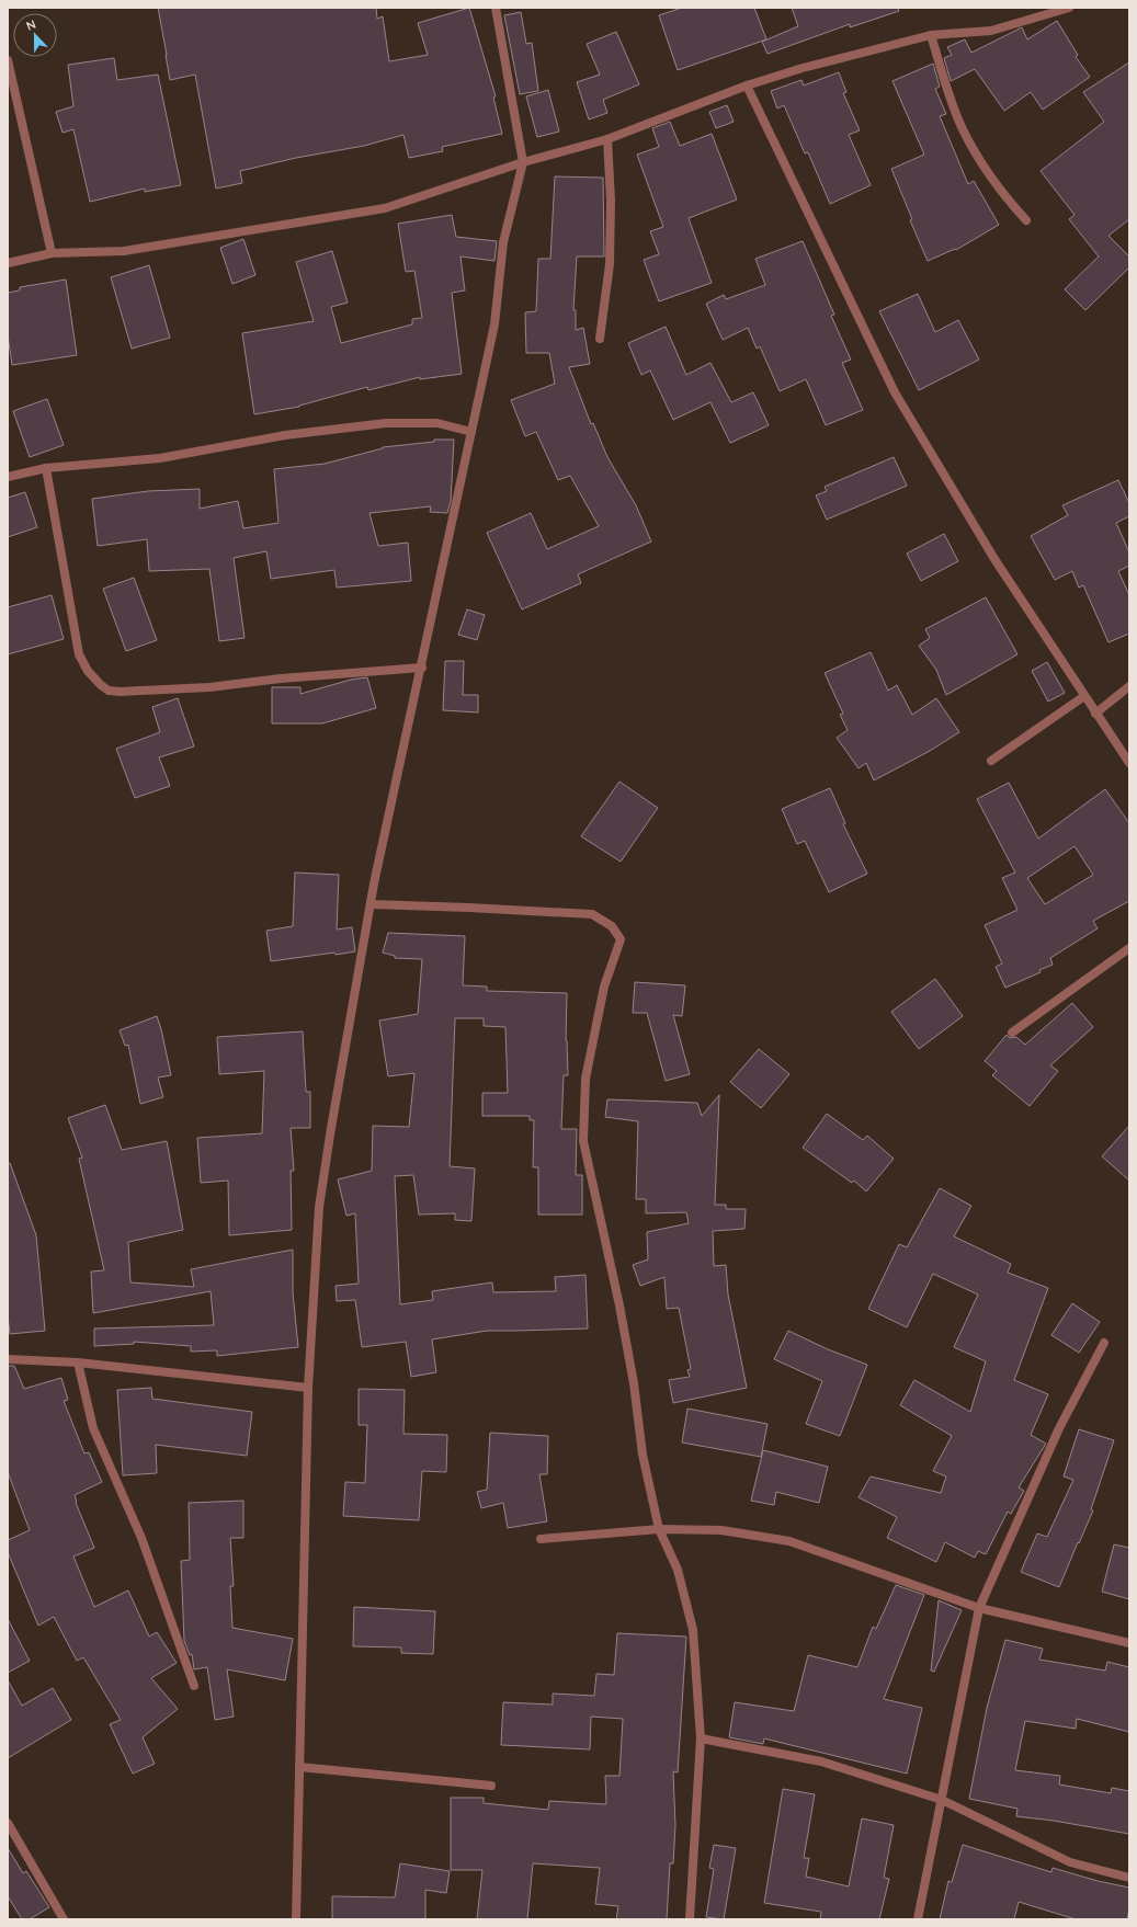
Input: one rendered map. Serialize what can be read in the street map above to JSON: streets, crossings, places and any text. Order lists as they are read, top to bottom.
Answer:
{
  "north": "top"
}
